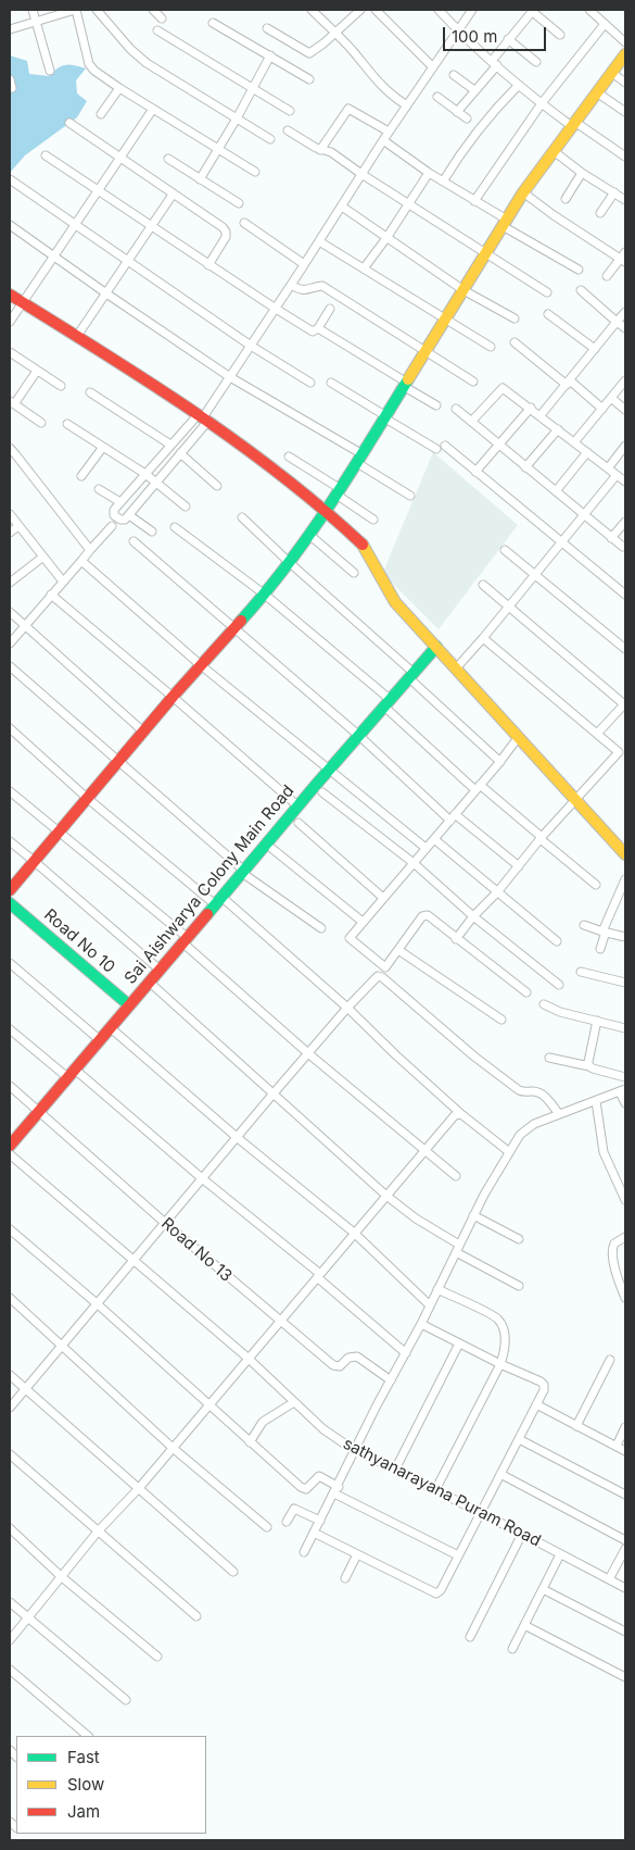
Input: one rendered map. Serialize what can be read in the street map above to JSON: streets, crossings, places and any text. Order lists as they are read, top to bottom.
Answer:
{
  "streets": {
    "street": [
      "Sai Aishwarya Colony Main Road",
      "Road No 10",
      "Road No 13",
      "sathyanarayana Puram Road"
    ]
  },
  "crossings": [
    ["Sai Aishwarya Colony Main Road", "Road No 10"],
    ["Sai Aishwarya Colony Main Road", "Road No 13"]
  ],
  "legend": ["Fast", "Slow", "Jam"],
  "scale_bar": "100 m"
}
